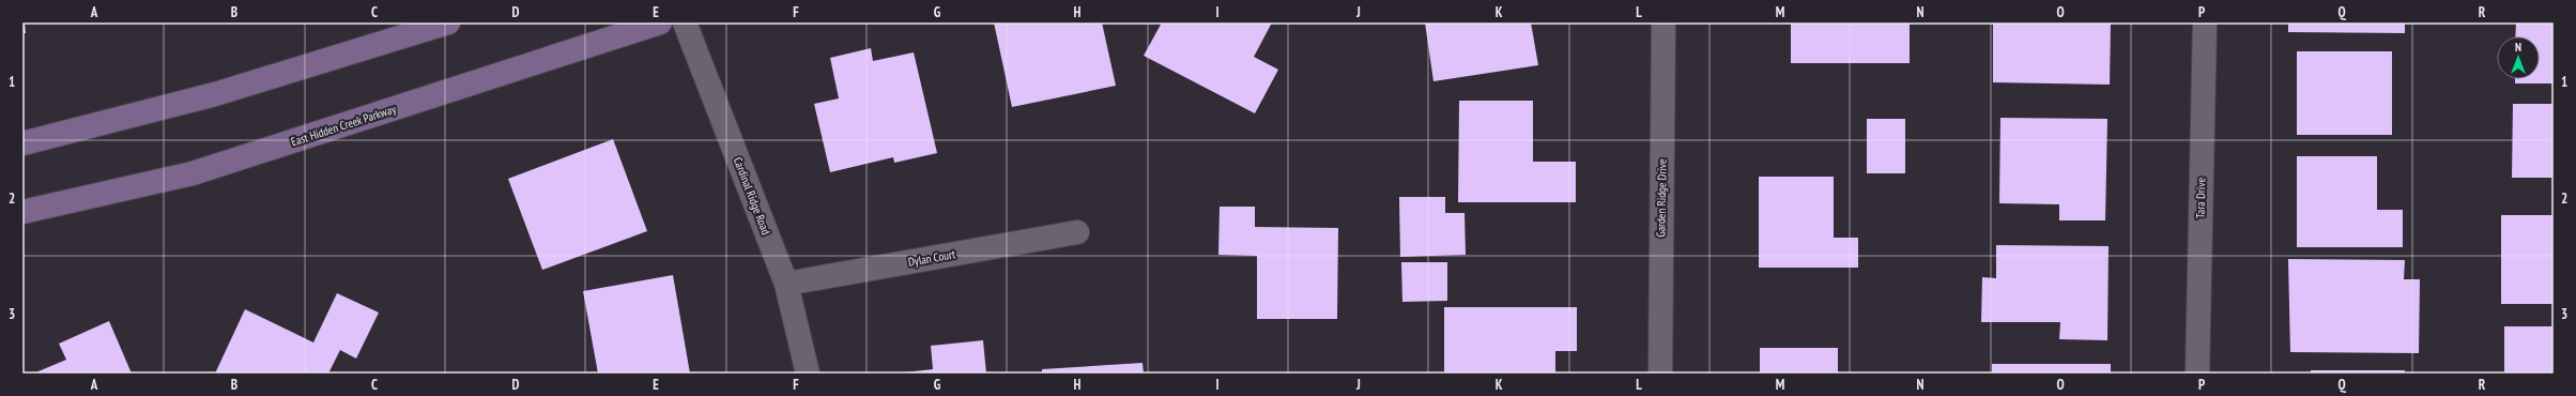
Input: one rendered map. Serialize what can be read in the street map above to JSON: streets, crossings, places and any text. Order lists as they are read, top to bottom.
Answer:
{
  "streets": {
    "main road": ["East Hidden Creek Parkway"],
    "street": [
      "Cardinal Ridge Road",
      "Garden Ridge Drive",
      "Tara Drive",
      "Dylan Court"
    ]
  },
  "crossings": [
    ["Cardinal Ridge Road", "Dylan Court"]
  ],
  "north": "top",
  "grid": {
    "columns": [
      "A",
      "B",
      "C",
      "D",
      "E",
      "F",
      "G",
      "H",
      "I",
      "J",
      "K",
      "L",
      "M",
      "N",
      "O",
      "P",
      "Q",
      "R"
    ],
    "rows": ["1", "2", "3"]
  }
}
